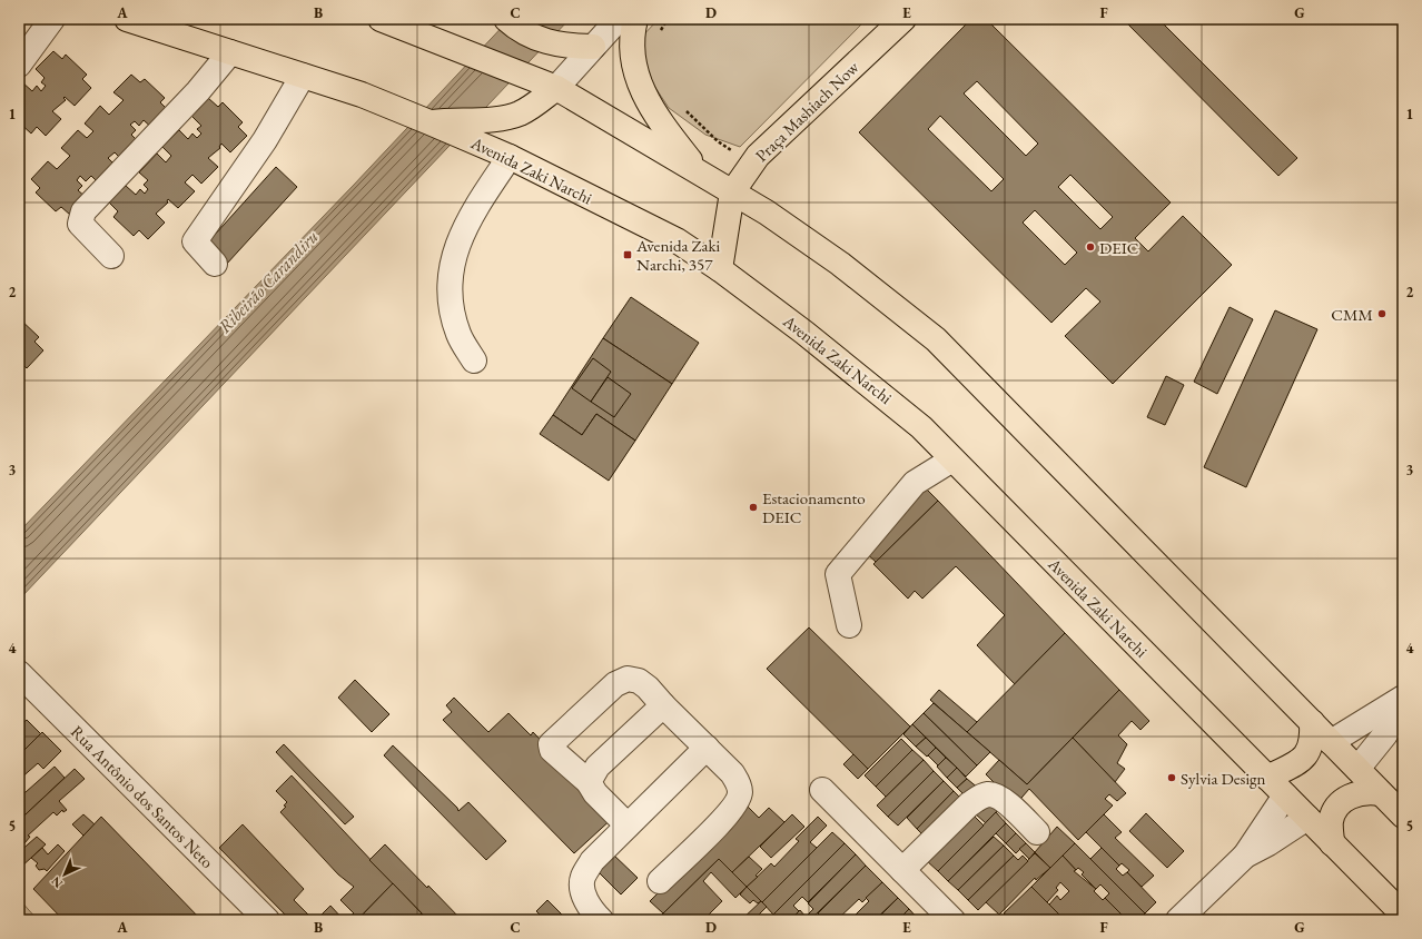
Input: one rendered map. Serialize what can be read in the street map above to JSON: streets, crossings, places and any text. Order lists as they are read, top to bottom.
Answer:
{
  "streets": {
    "main road": ["Praça Mashiach Now", "Avenida Zaki Narchi"],
    "street": ["Rua Antônio dos Santos Neto"]
  },
  "crossings": [
    ["Praça Mashiach Now", "Avenida Zaki Narchi"]
  ],
  "water": ["Ribeirão Carandiru"],
  "places": {
    "other": [
      "DEIC",
      "CMM",
      "Estacionamento DEIC",
      "Sylvia Design"
    ],
    "transit": ["Avenida Zaki Narchi, 357"]
  },
  "north": "bottom left",
  "grid": {
    "columns": [
      "A",
      "B",
      "C",
      "D",
      "E",
      "F",
      "G"
    ],
    "rows": [
      "1",
      "2",
      "3",
      "4",
      "5"
    ]
  }
}
